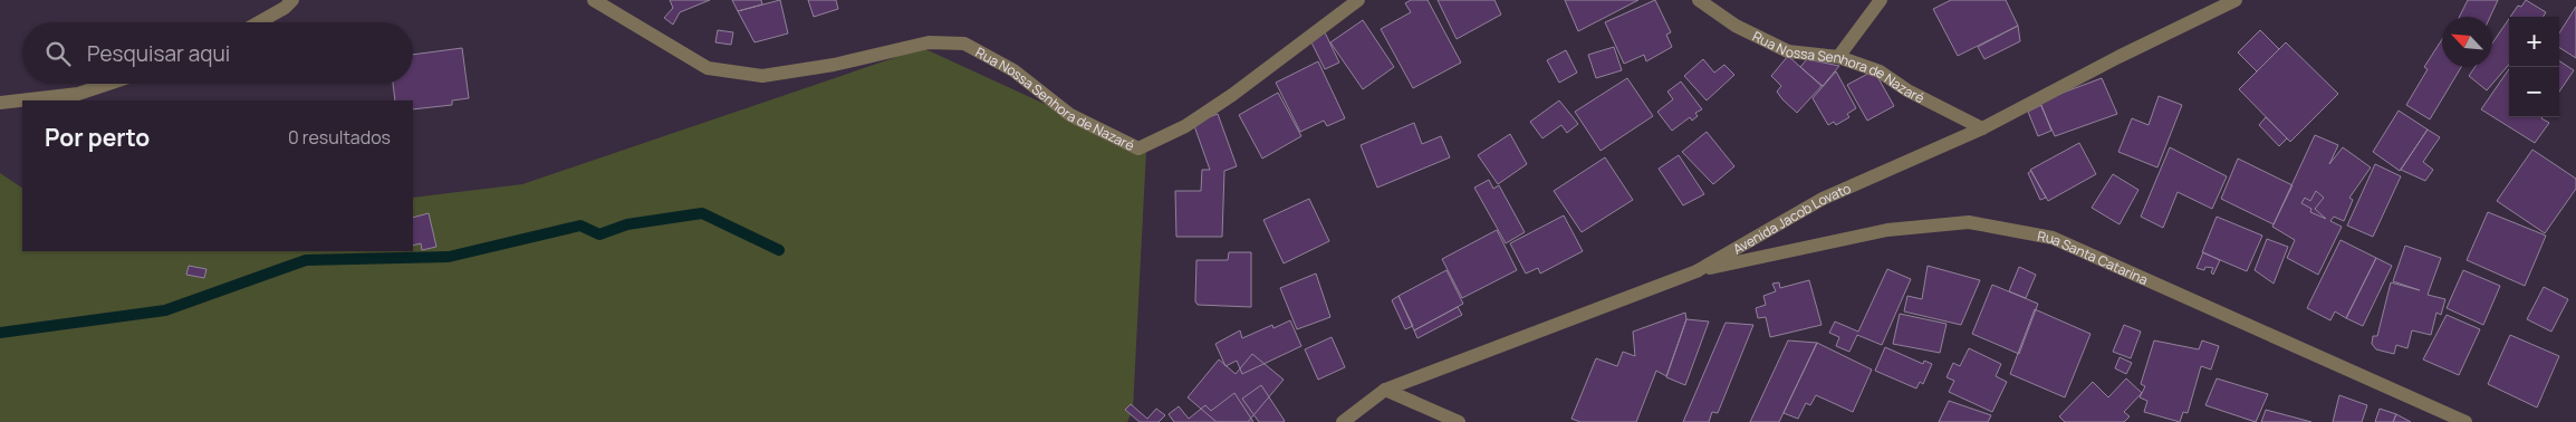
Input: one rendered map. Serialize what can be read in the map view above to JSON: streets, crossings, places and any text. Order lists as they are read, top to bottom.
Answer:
{
  "streets": {
    "street": ["Rua Nossa Senhora de Nazaré", "Avenida Jacob Lovato", "Rua Santa Catarina"]
  },
  "crossings": [
    ["Rua Nossa Senhora de Nazaré", "Avenida Jacob Lovato"],
    ["Avenida Jacob Lovato", "Rua Santa Catarina"]
  ],
  "north": "top left",
  "page": {
    "map_buttons": ["+", "−"],
    "search": "Pesquisar aqui",
    "heading": ["Por perto", "0 resultados"]
  }
}
